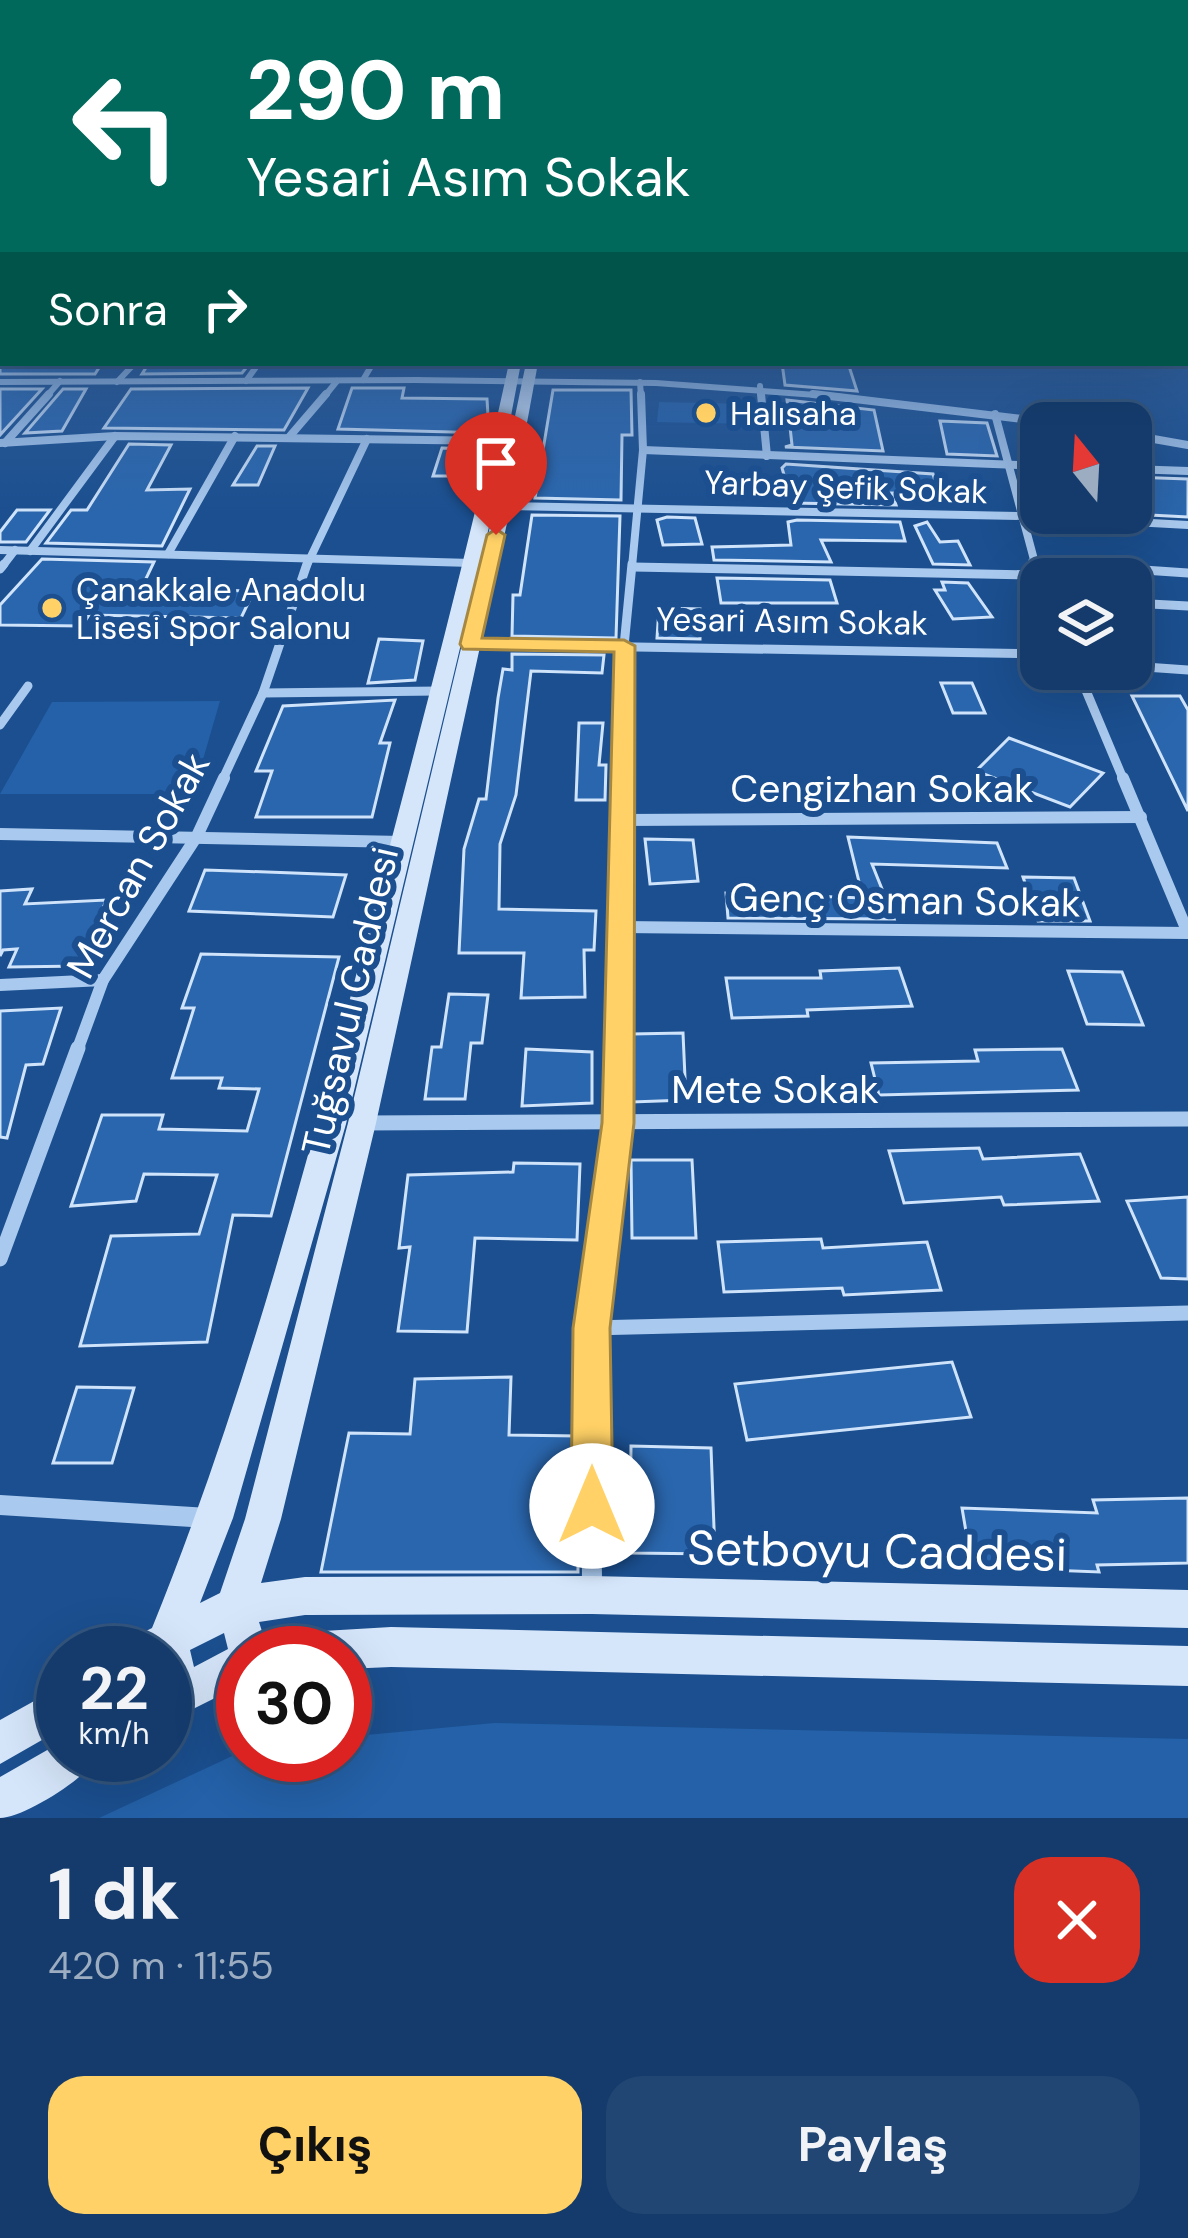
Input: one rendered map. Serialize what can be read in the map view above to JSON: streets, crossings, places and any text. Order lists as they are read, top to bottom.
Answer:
{
  "streets": {
    "main road": ["Tuğsavul Caddesi", "Setboyu Caddesi"],
    "street": [
      "Yarbay Şefik Sokak",
      "Yesari Asım Sokak",
      "Cengizhan Sokak",
      "Mercan Sokak",
      "Genç Osman Sokak",
      "Mete Sokak"
    ]
  },
  "crossings": [
    ["Yarbay Şefik Sokak", "Tuğsavul Caddesi"],
    ["Yesari Asım Sokak", "Tuğsavul Caddesi"],
    ["Tuğsavul Caddesi", "Mete Sokak"],
    ["Tuğsavul Caddesi", "Setboyu Caddesi"]
  ],
  "places": ["Halısaha", "Çanakkale Anadolu Lisesi Spor Salonu"],
  "north": "top",
  "page": {
    "turn": ["290 m", "Yesari Asım Sokak"],
    "then": "Sonra",
    "speed": "22 km/h",
    "limit": "30",
    "heading": ["1 dk", "420 m · 11:55"],
    "buttons": ["Çıkış", "Paylaş"]
  }
}
